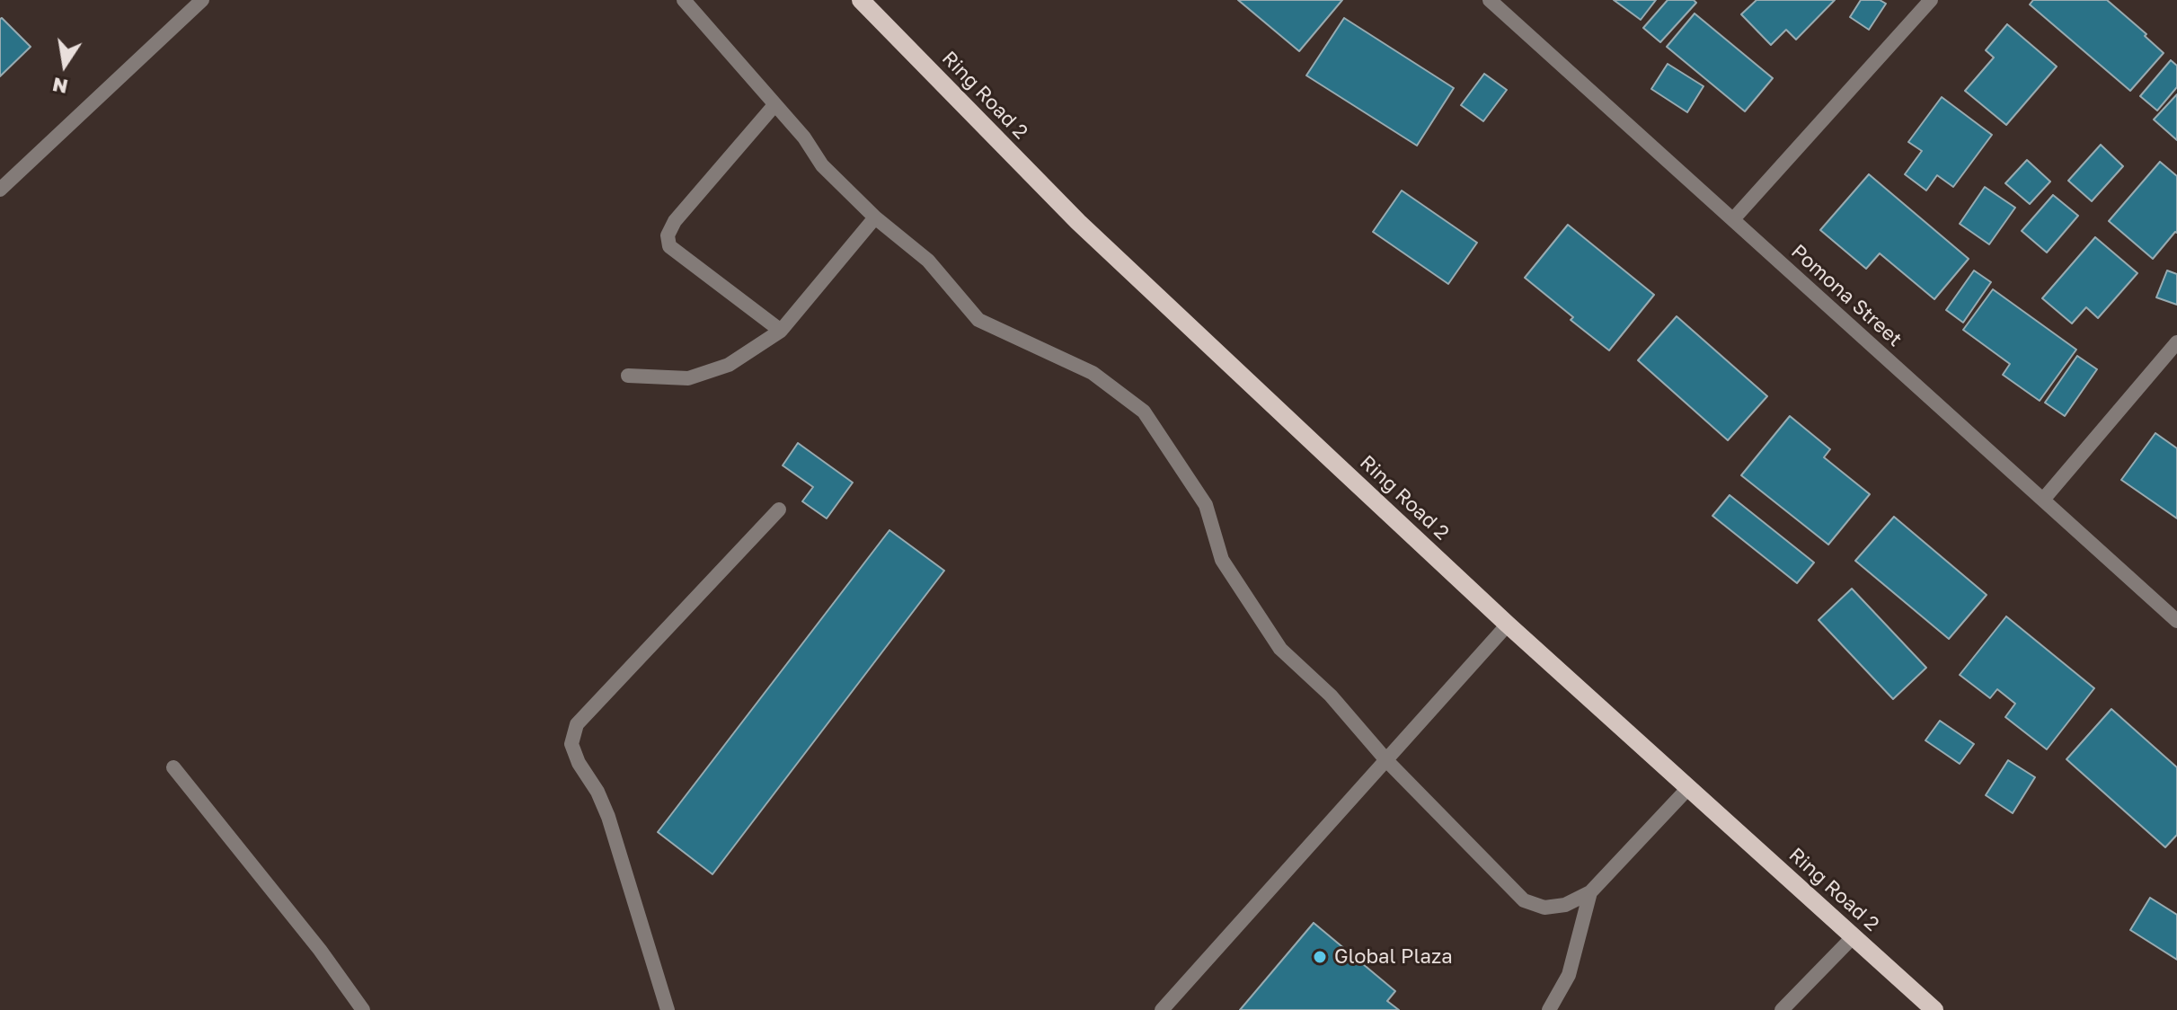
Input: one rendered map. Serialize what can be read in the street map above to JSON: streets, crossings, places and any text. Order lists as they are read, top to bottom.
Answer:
{
  "streets": {
    "main road": ["Ring Road 2"],
    "street": ["Pomona Street"]
  },
  "places": ["Global Plaza"],
  "north": "bottom"
}
